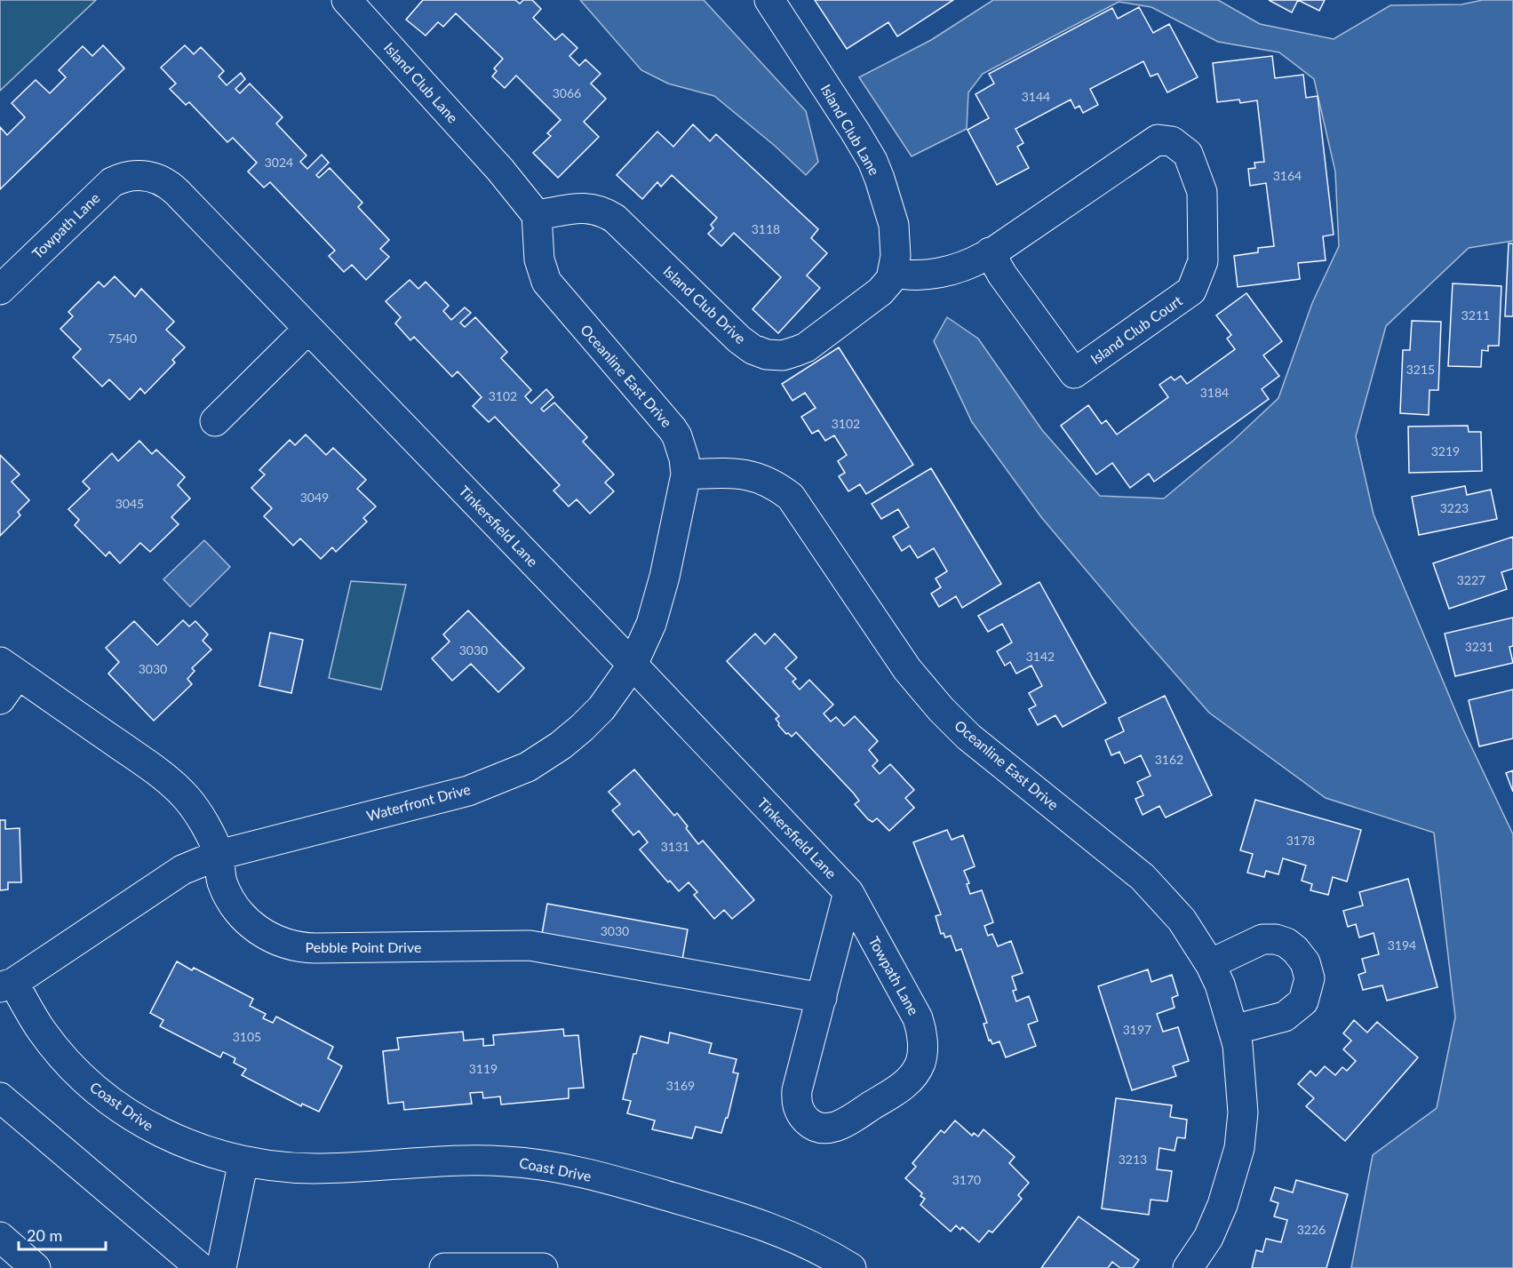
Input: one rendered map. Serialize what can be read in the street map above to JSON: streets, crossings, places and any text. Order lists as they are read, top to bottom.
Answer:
{
  "streets": {
    "street": [
      "Island Club Lane",
      "Towpath Lane",
      "Island Club Drive",
      "Island Club Court",
      "Oceanline East Drive",
      "Tinkersfield Lane",
      "Waterfront Drive",
      "Pebble Point Drive",
      "Coast Drive"
    ]
  },
  "crossings": [
    ["Island Club Lane", "Island Club Drive"],
    ["Island Club Lane", "Island Club Court"],
    ["Island Club Lane", "Oceanline East Drive"],
    ["Towpath Lane", "Tinkersfield Lane"],
    ["Towpath Lane", "Pebble Point Drive"],
    ["Island Club Drive", "Island Club Court"],
    ["Island Club Drive", "Oceanline East Drive"],
    ["Oceanline East Drive", "Waterfront Drive"],
    ["Tinkersfield Lane", "Waterfront Drive"],
    ["Waterfront Drive", "Pebble Point Drive"],
    ["Waterfront Drive", "Coast Drive"]
  ],
  "house_numbers": [
    "3066",
    "3144",
    "3024",
    "3164",
    "3118",
    "3211",
    "7540",
    "3215",
    "3184",
    "3102",
    "3102",
    "3219",
    "3049",
    "3045",
    "3223",
    "3227",
    "3231",
    "3030",
    "3142",
    "3030",
    "3162",
    "3178",
    "3131",
    "3030",
    "3194",
    "3197",
    "3105",
    "3119",
    "3169",
    "3213",
    "3170",
    "3226"
  ],
  "scale_bar": "20 m"
}
